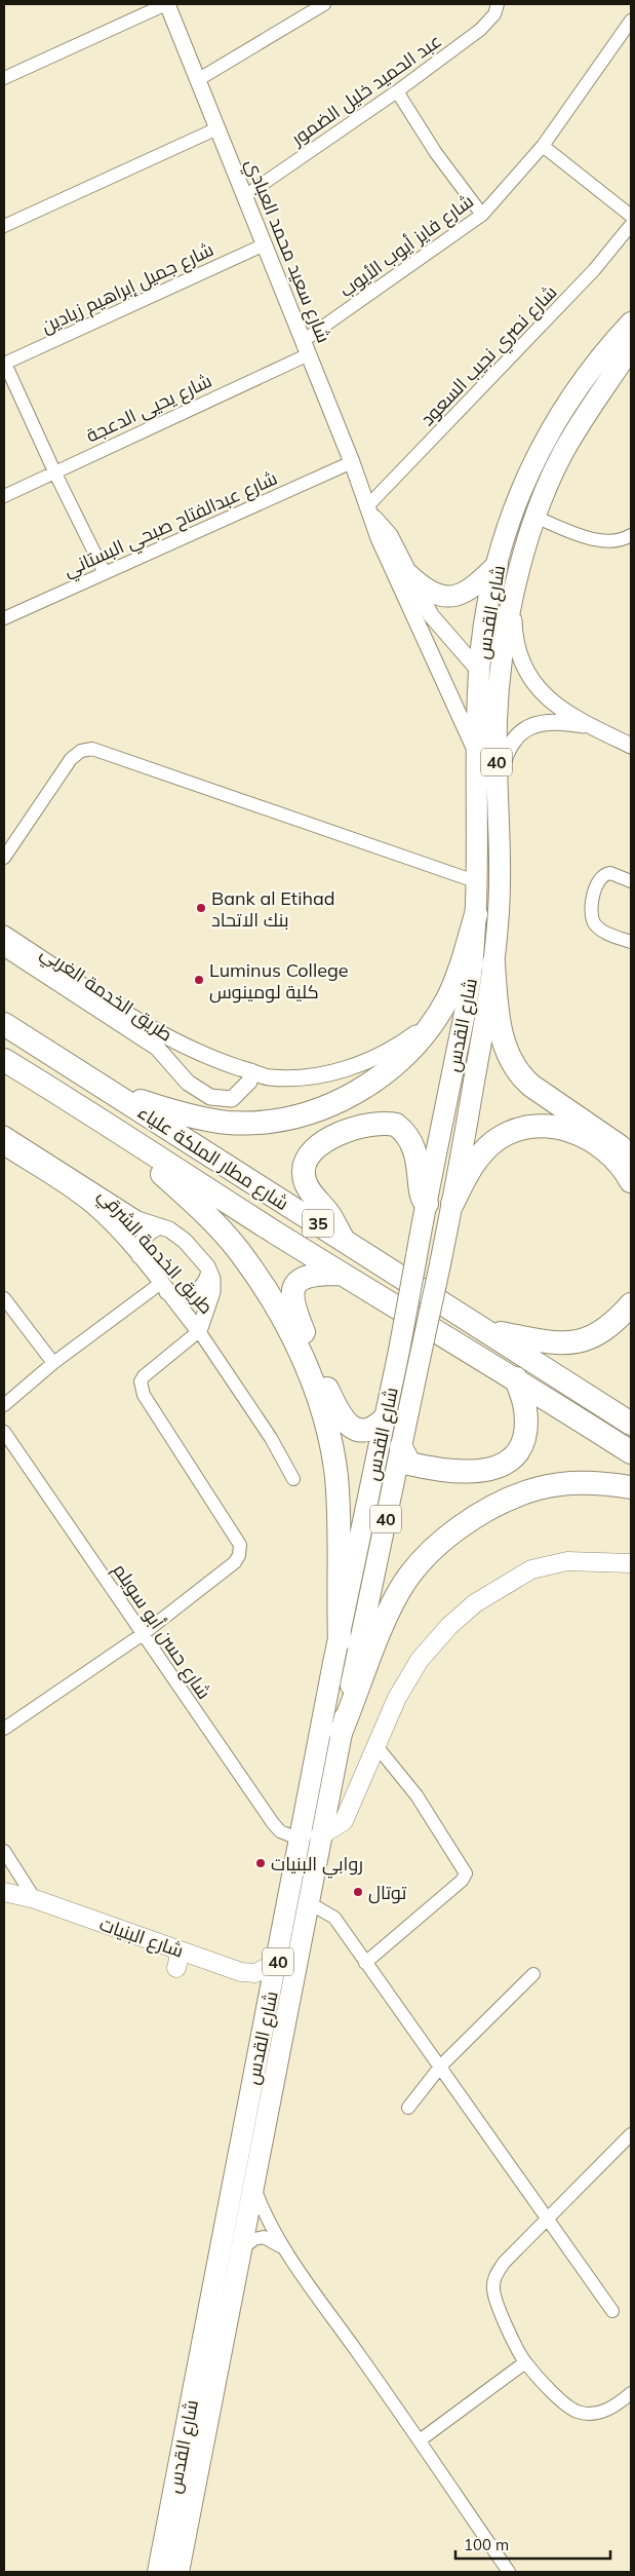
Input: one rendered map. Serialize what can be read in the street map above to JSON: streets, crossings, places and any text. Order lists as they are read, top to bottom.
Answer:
{
  "streets": {
    "highway": [
      "شارع القدس",
      "40",
      "شارع مطار الملكة علياء",
      "35"
    ],
    "main road": ["شارع البنيات"],
    "street": [
      "عبد الحميد خليل الضمور",
      "شارع فايز أيوب الأيوب",
      "شارع سعيد محمد العبادي",
      "شارع جميل إبراهيم زيادين",
      "شارع نصري نجيب السعود",
      "شارع يحيى الدعجة",
      "شارع عبدالفتاح صبحي البستاني",
      "طريق الخدمة الغربي",
      "طريق الخدمة الشرقي",
      "شارع حسن أبو سويلم"
    ]
  },
  "crossings": [
    ["عبد الحميد خليل الضمور", "شارع سعيد محمد العبادي"],
    ["شارع فايز أيوب الأيوب", "شارع سعيد محمد العبادي"],
    ["شارع فايز أيوب الأيوب", "شارع يحيى الدعجة"],
    ["شارع سعيد محمد العبادي", "شارع جميل إبراهيم زيادين"],
    ["شارع سعيد محمد العبادي", "شارع نصري نجيب السعود"],
    ["شارع سعيد محمد العبادي", "شارع يحيى الدعجة"],
    ["شارع سعيد محمد العبادي", "شارع عبدالفتاح صبحي البستاني"],
    ["شارع سعيد محمد العبادي", "شارع القدس"],
    ["شارع القدس", "شارع حسن أبو سويلم"],
    ["شارع القدس", "شارع البنيات"]
  ],
  "places": [
    "Bank al Etihad بنك الاتحاد",
    "Luminus College كلية لومينوس",
    "روابي البنيات",
    "توتال"
  ],
  "scale_bar": "100 m"
}
